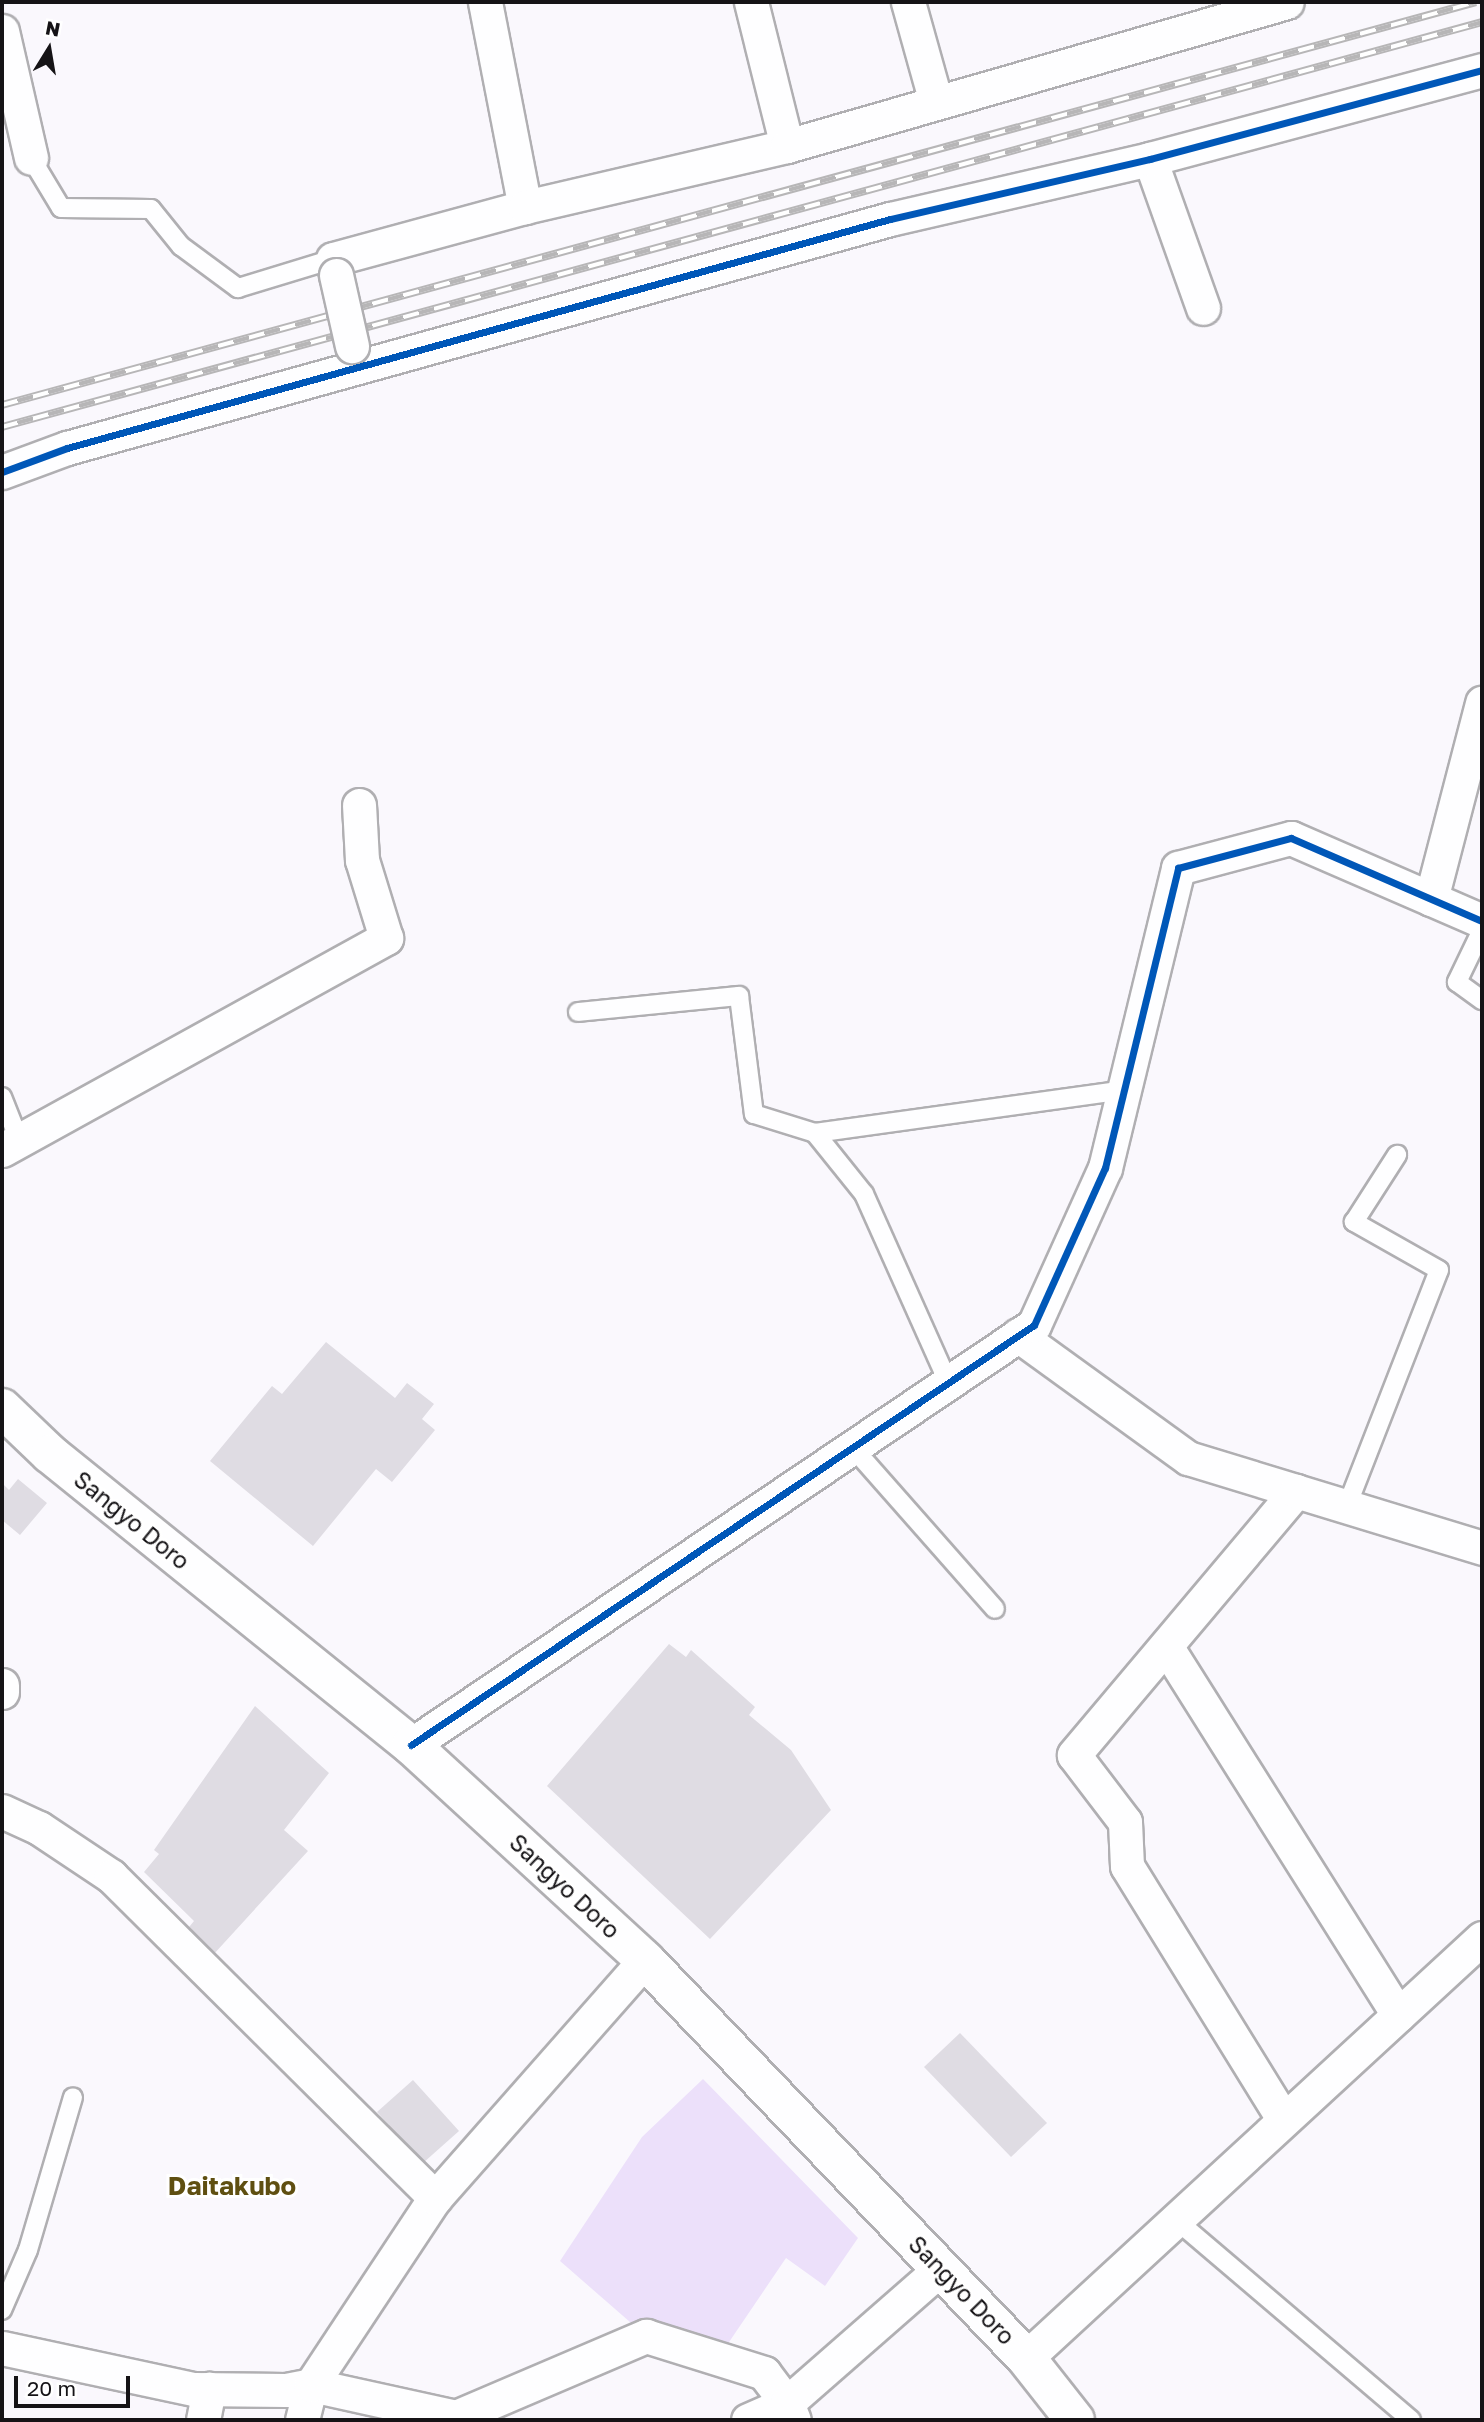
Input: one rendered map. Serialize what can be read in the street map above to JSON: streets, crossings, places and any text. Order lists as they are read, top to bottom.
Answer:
{
  "streets": {
    "main road": ["Sangyo Doro"]
  },
  "districts": ["Daitakubo"],
  "scale_bar": "20 m",
  "north": "top"
}
